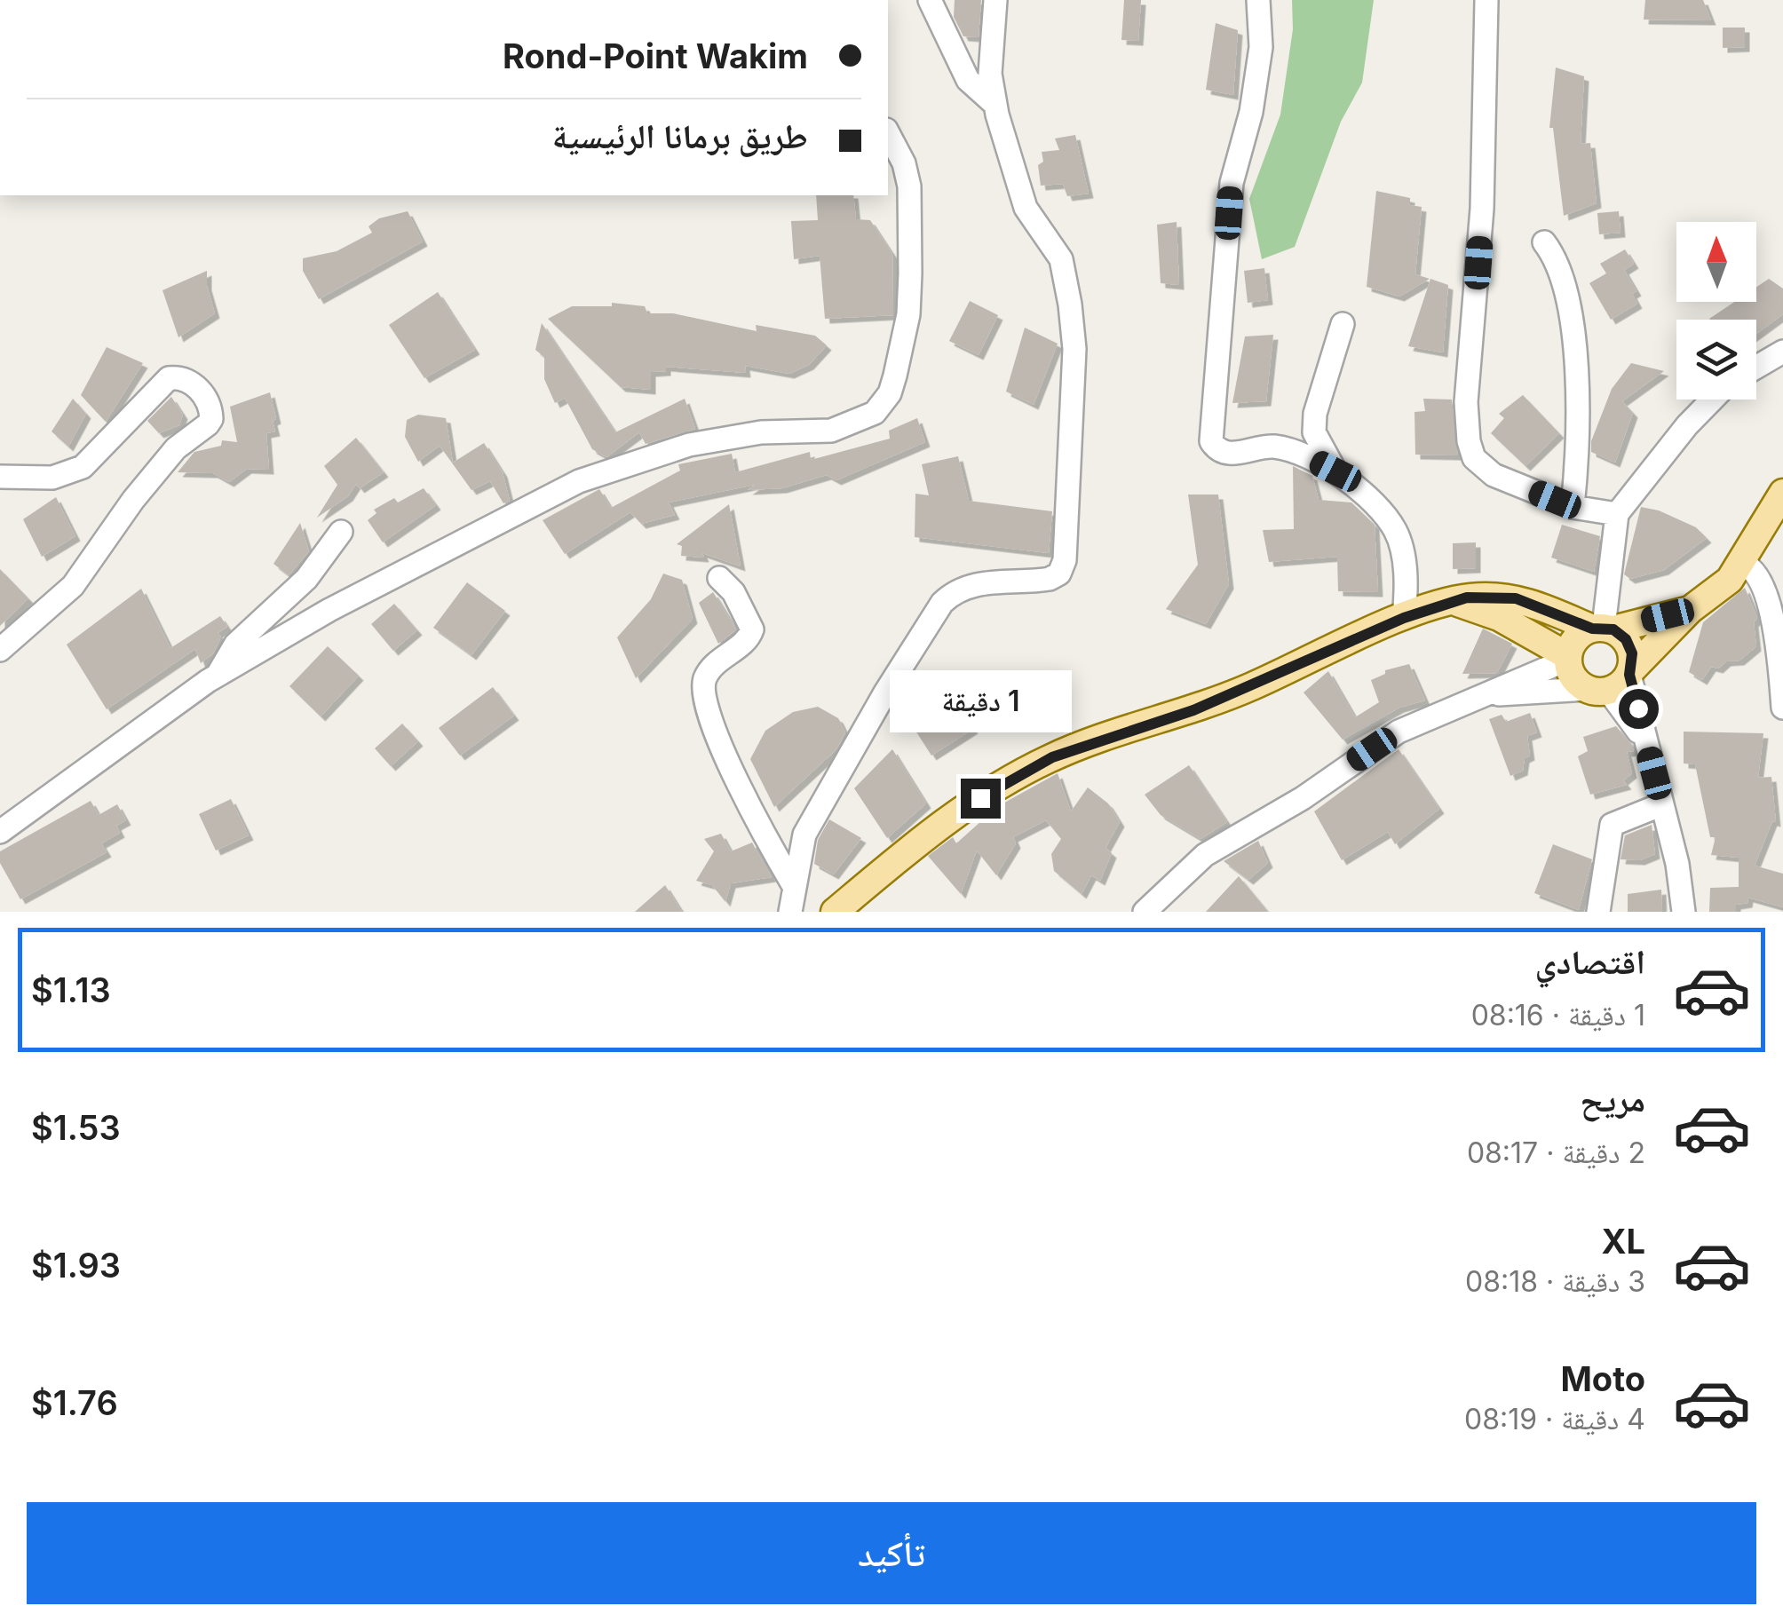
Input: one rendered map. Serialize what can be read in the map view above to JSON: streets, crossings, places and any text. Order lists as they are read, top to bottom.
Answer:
{
  "north": "top",
  "page": {
    "banner": ["Rond-Point Wakim", "طريق برمانا الرئيسية"],
    "bubble": "1 دقيقة",
    "list": [
      {
        "name": "اقتصادي",
        "note": "1 دقيقة · 08:16",
        "value": "$1.13"
      },
      {
        "name": "مريح",
        "note": "2 دقيقة · 08:17",
        "value": "$1.53"
      },
      {
        "name": "XL",
        "note": "3 دقيقة · 08:18",
        "value": "$1.93"
      },
      {
        "name": "Moto",
        "note": "4 دقيقة · 08:19",
        "value": "$1.76"
      }
    ],
    "buttons": "تأكيد"
  }
}
